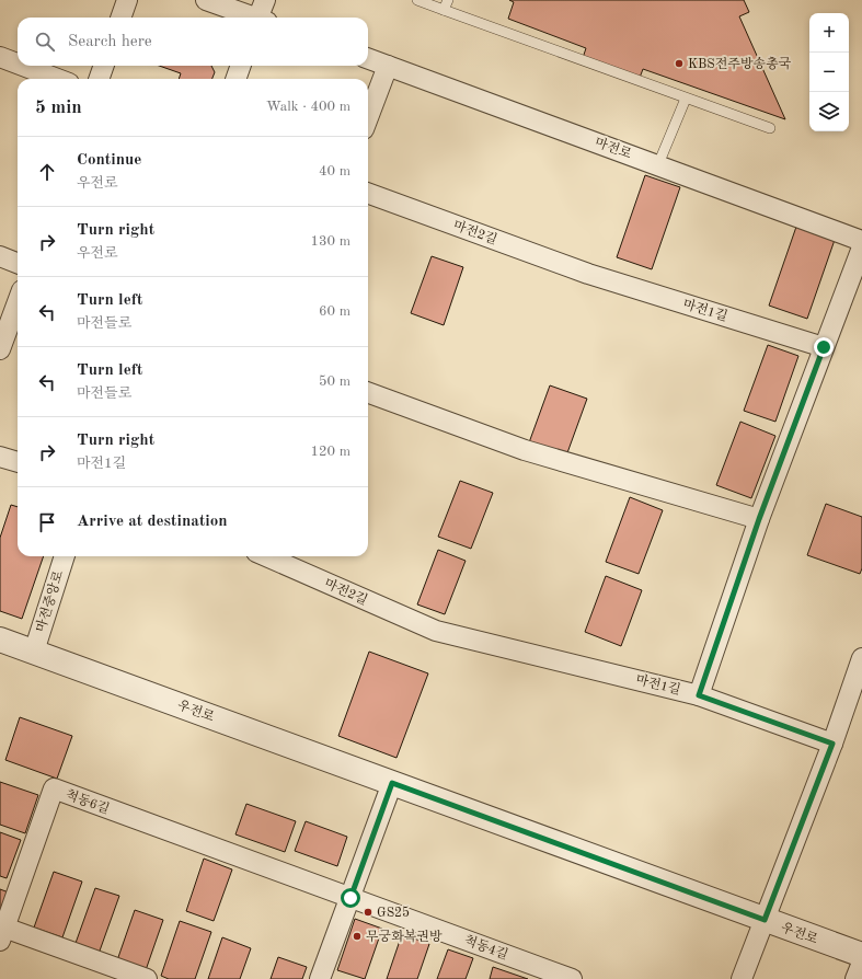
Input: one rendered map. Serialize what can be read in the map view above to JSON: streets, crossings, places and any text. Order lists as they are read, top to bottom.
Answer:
{
  "streets": {
    "street": [
      "마전로",
      "마전2길",
      "마전1길",
      "마전중앙로",
      "우전로",
      "척동6길",
      "척동4길"
    ]
  },
  "crossings": [
    ["마전2길", "마전1길"],
    ["마전중앙로", "우전로"],
    ["척동6길", "척동4길"]
  ],
  "places": ["KBS전주방송총국", "GS25", "무궁화복권방"],
  "page": {
    "map_buttons": ["+", "−"],
    "search": "Search here",
    "heading": ["5 min", "Walk · 400 m"],
    "list": [
      ["Continue", "우전로", "40 m"],
      ["Turn right", "우전로", "130 m"],
      ["Turn left", "마전들로", "60 m"],
      ["Turn left", "마전들로", "50 m"],
      ["Turn right", "마전1길", "120 m"],
      "Arrive at destination"
    ]
  }
}
